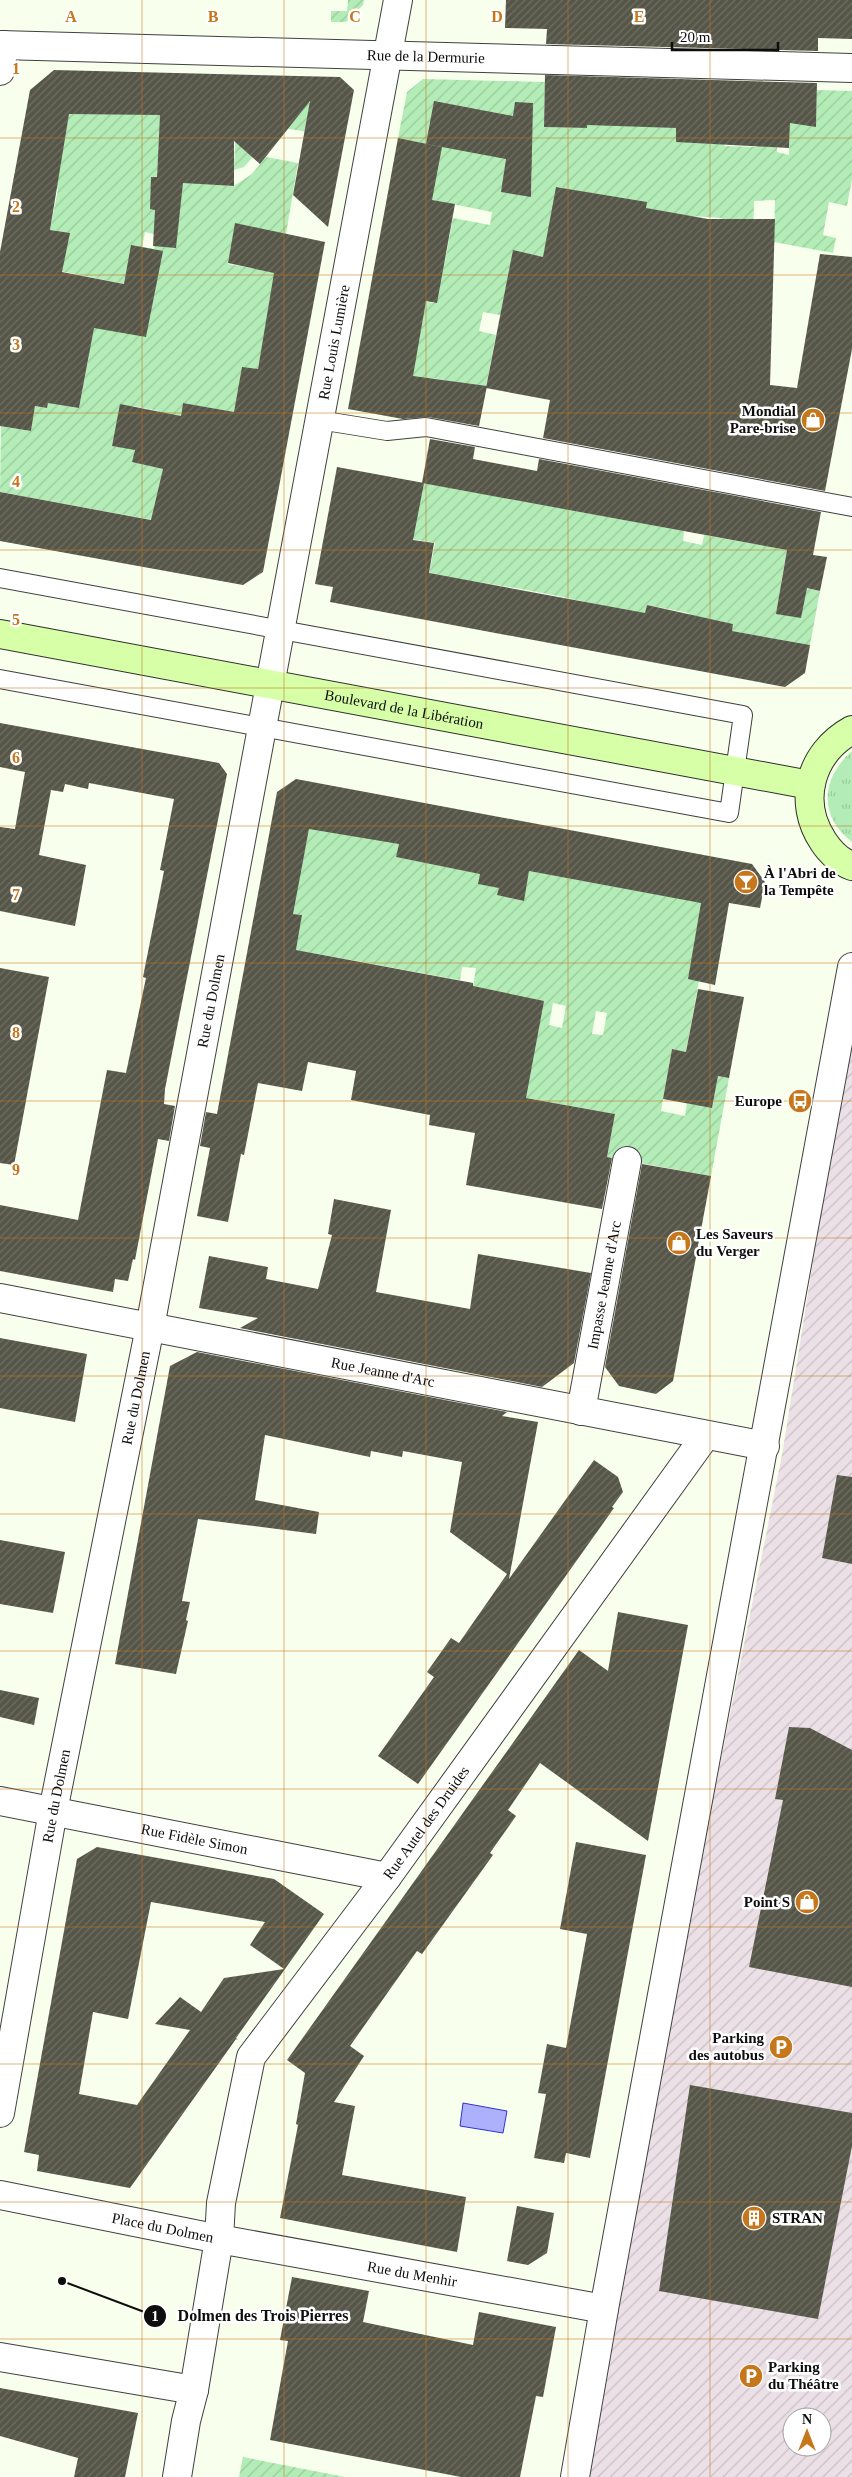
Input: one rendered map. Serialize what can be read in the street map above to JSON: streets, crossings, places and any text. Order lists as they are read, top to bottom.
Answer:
{
  "streets": {
    "main road": ["Boulevard de la Libération"],
    "street": [
      "Rue de la Dermurie",
      "Rue Louis Lumière",
      "Rue du Dolmen",
      "Impasse Jeanne d'Arc",
      "Rue Jeanne d'Arc",
      "Rue Autel des Druides",
      "Rue Fidèle Simon",
      "Place du Dolmen",
      "Rue du Menhir"
    ]
  },
  "crossings": [
    ["Rue de la Dermurie", "Rue Louis Lumière"],
    ["Rue Louis Lumière", "Boulevard de la Libération"],
    ["Rue Louis Lumière", "Rue du Dolmen"],
    ["Boulevard de la Libération", "Rue du Dolmen"],
    ["Rue du Dolmen", "Rue Jeanne d'Arc"],
    ["Rue du Dolmen", "Rue Fidèle Simon"],
    ["Impasse Jeanne d'Arc", "Rue Jeanne d'Arc"],
    ["Rue Jeanne d'Arc", "Rue Autel des Druides"],
    ["Rue Autel des Druides", "Rue Fidèle Simon"],
    ["Rue Autel des Druides", "Place du Dolmen"],
    ["Rue Autel des Druides", "Rue du Menhir"],
    ["Place du Dolmen", "Rue du Menhir"]
  ],
  "places": {
    "shop": ["Mondial Pare-brise", "Les Saveurs du Verger", "Point S"],
    "bar": ["À l'Abri de la Tempête"],
    "bus stop": ["Europe"],
    "parking": ["Parking des autobus", "Parking du Théâtre"],
    "building": ["STRAN"],
    "other": ["Dolmen des Trois Pierres"]
  },
  "scale_bar": "20 m",
  "north": "top",
  "grid": {
    "columns": [
      "A",
      "B",
      "C",
      "D",
      "E"
    ],
    "rows": [
      "1",
      "2",
      "3",
      "4",
      "5",
      "6",
      "7",
      "8",
      "9"
    ]
  }
}
